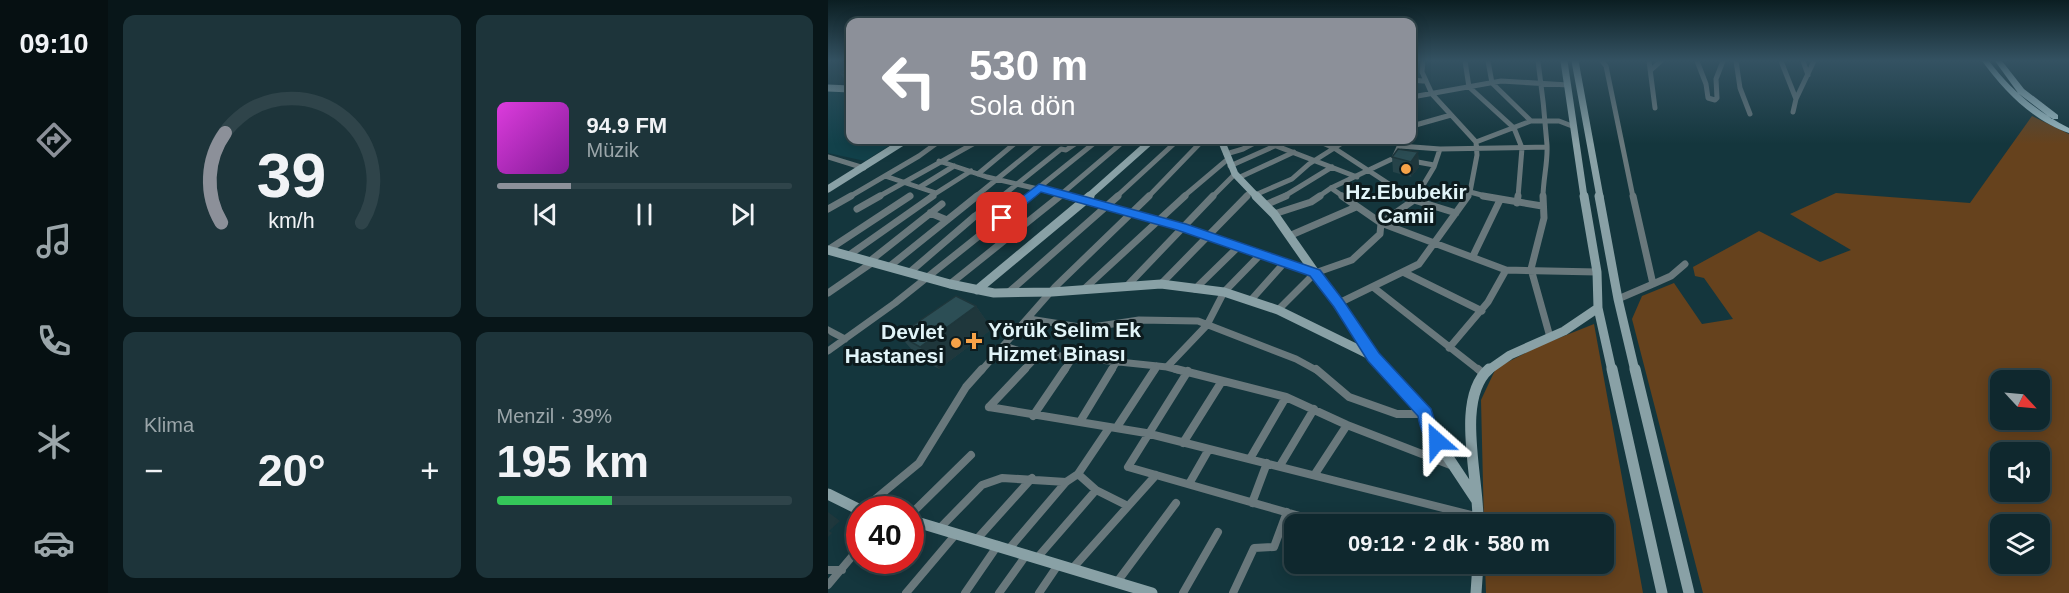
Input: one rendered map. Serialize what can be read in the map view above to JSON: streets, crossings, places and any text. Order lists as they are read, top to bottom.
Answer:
{
  "places": {
    "other": ["Hz.Ebubekir Camii", "Devlet Hastanesi"],
    "health": ["Yörük Selim Ek Hizmet Binası"]
  },
  "north": "bottom right",
  "page": {
    "tabs": "09:10",
    "turn": ["530 m", "Sola dön"],
    "song": ["94.9 FM", "Müzik"],
    "tile": [
      "Klima",
      ["Menzil · 39%", "195 km"]
    ],
    "heat": ["−", "20°", "+"],
    "limit": "40",
    "trip": "09:12 · 2 dk · 580 m",
    "gauge": ["39", "km/h"]
  }
}
